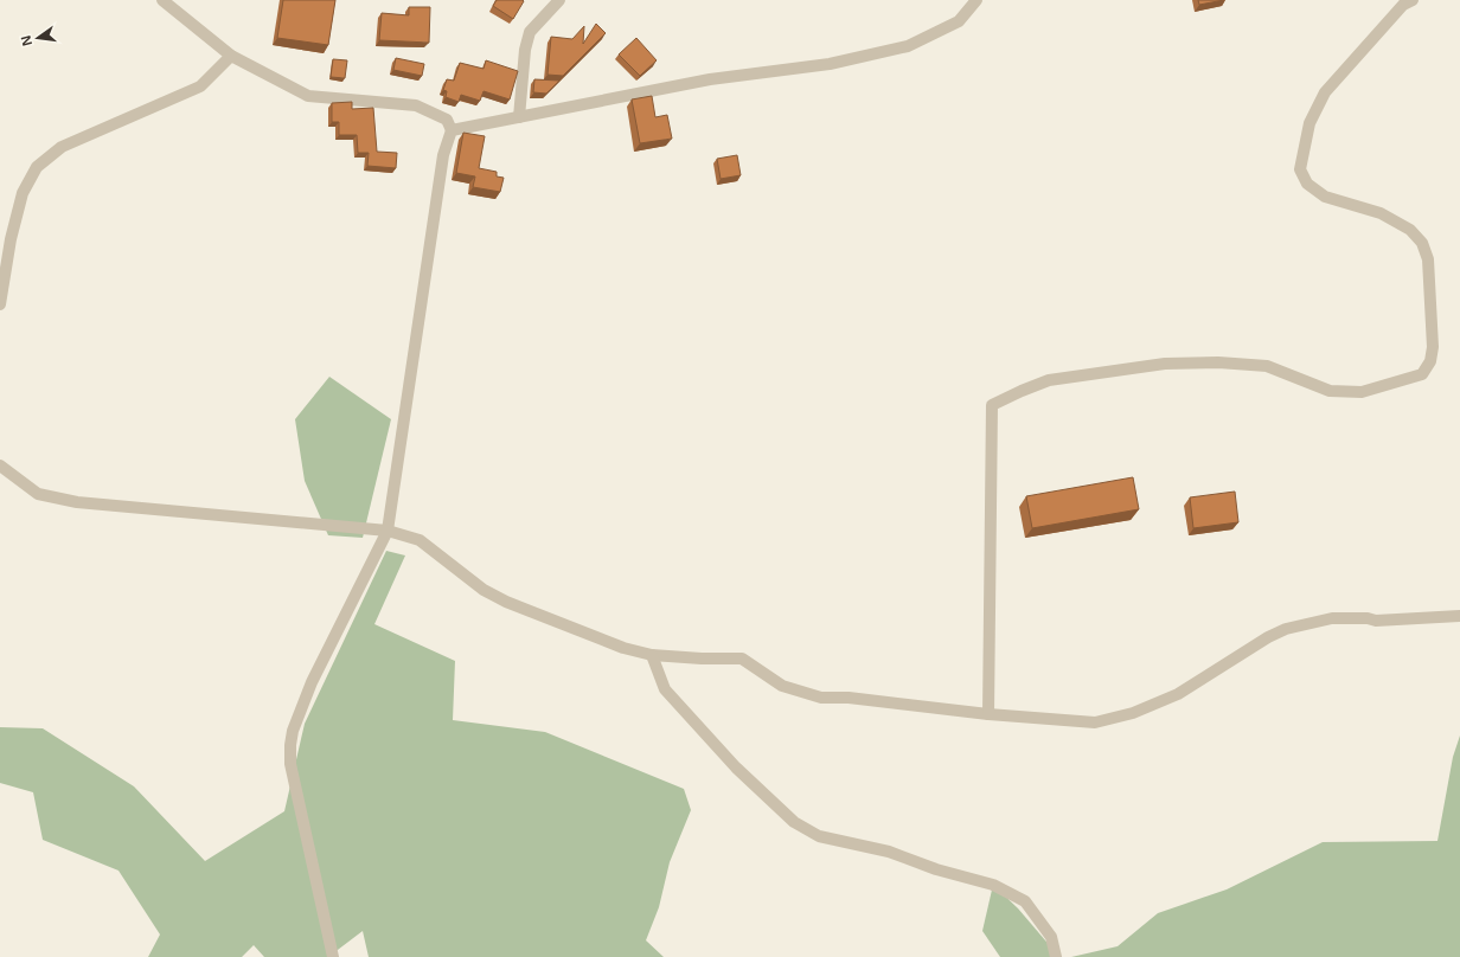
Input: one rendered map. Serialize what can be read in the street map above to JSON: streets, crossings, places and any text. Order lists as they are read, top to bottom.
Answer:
{
  "north": "left"
}
